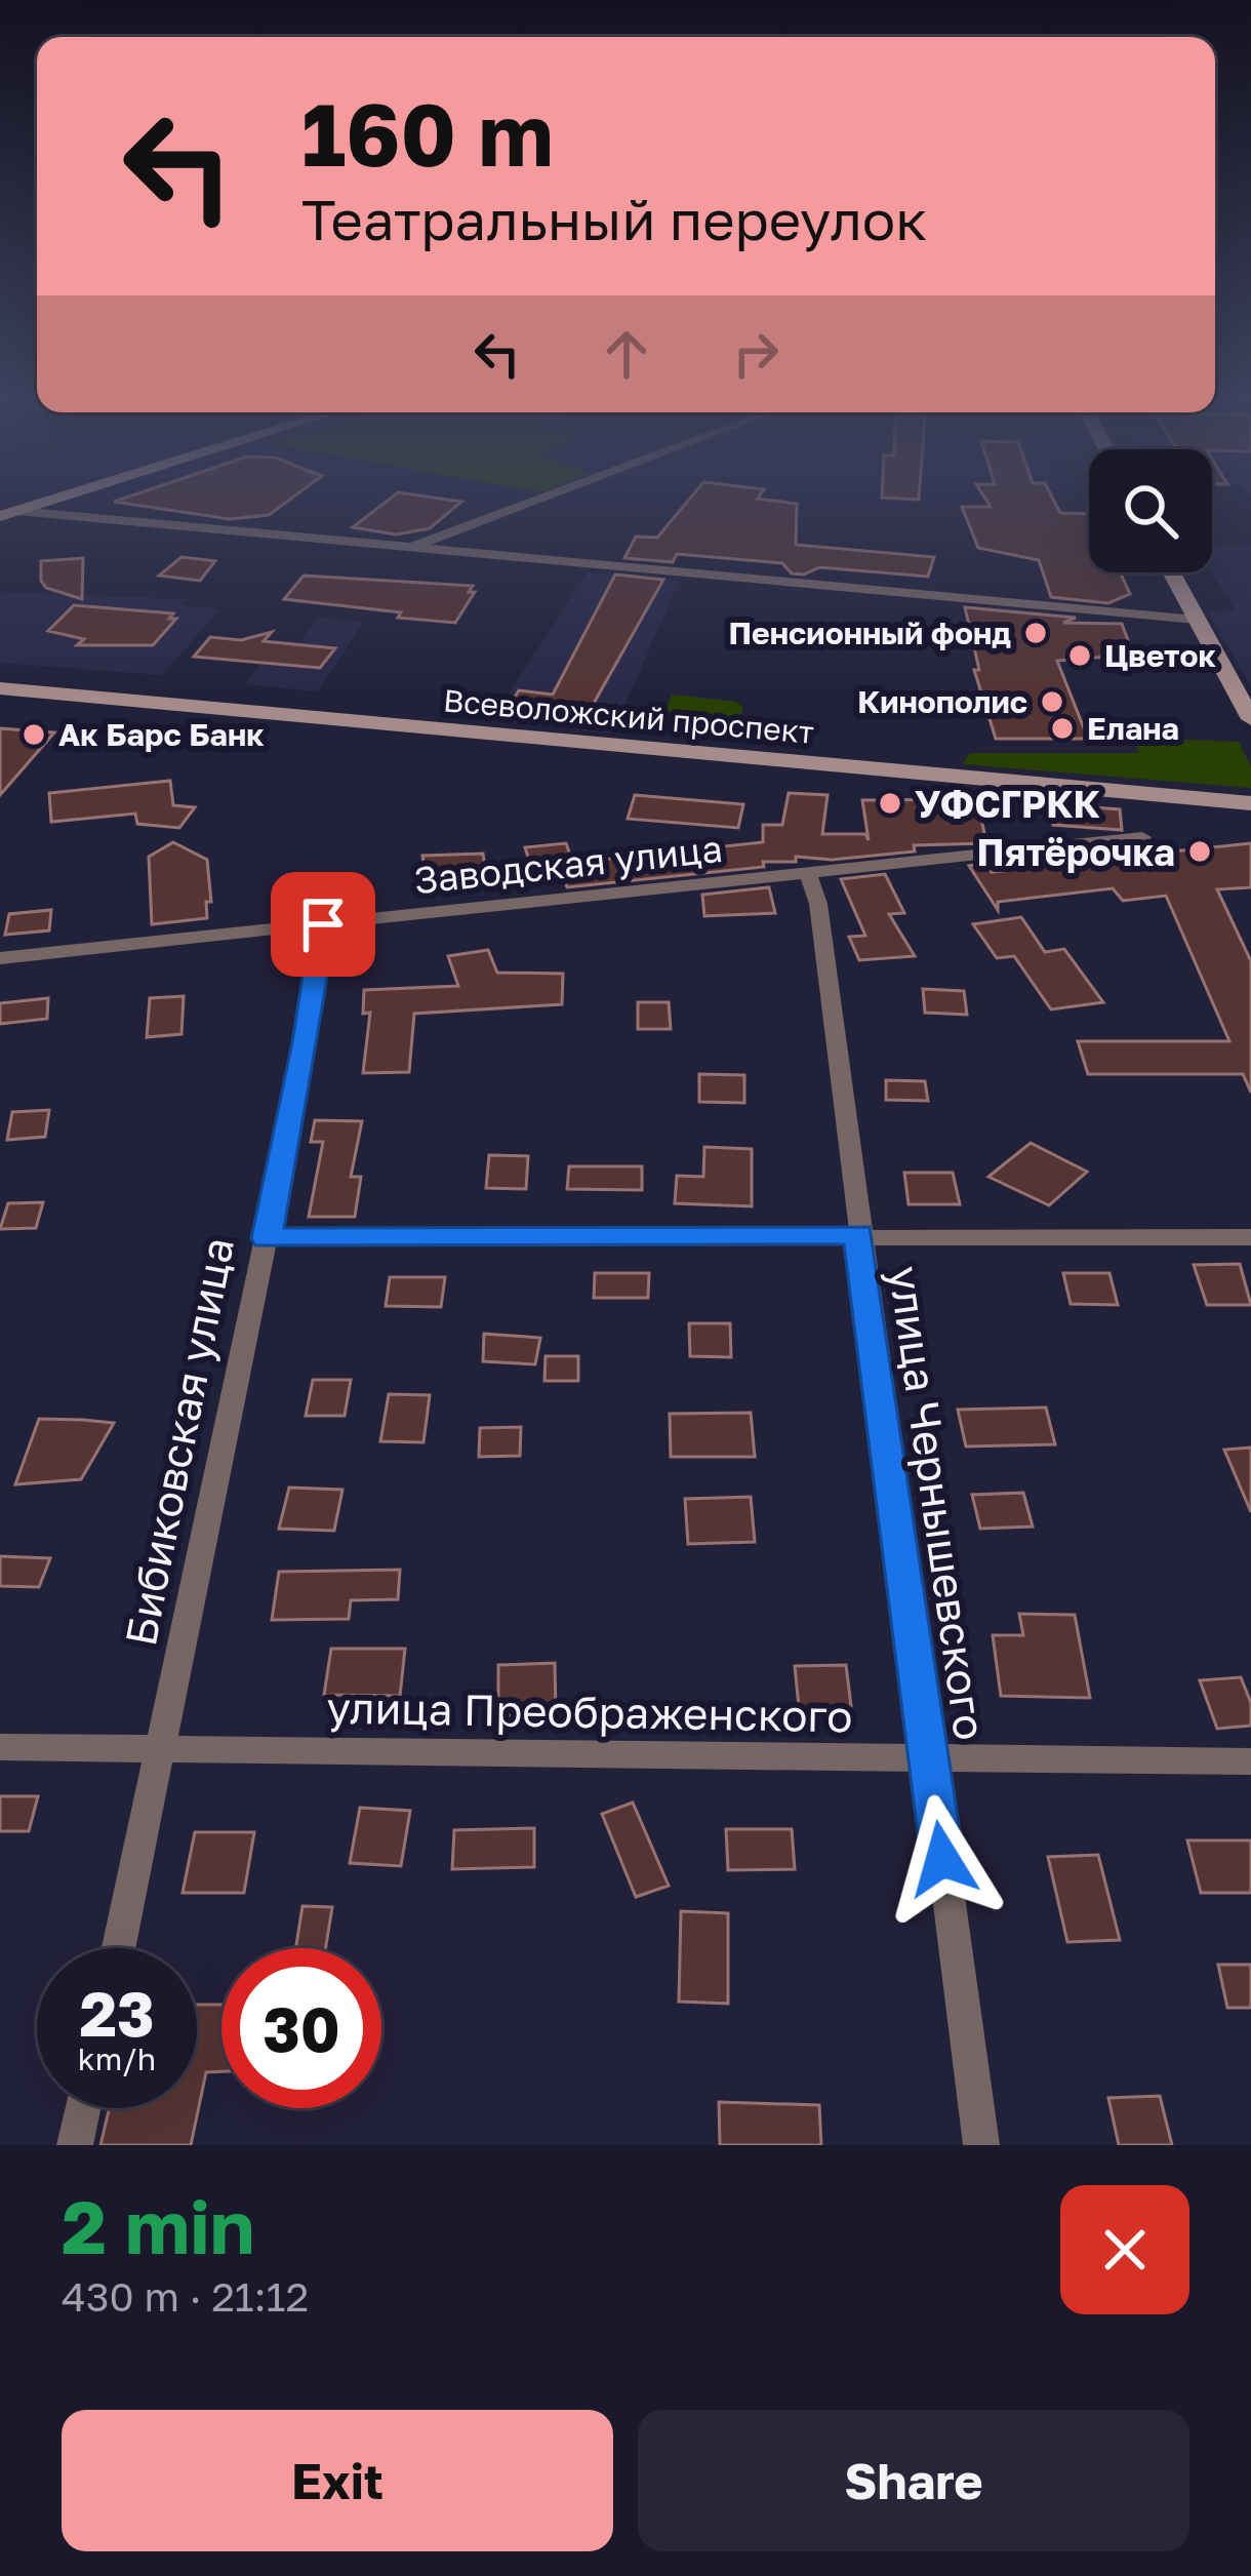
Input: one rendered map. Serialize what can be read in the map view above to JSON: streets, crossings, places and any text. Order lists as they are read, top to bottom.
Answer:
{
  "streets": {
    "street": [
      "Всеволожский проспект",
      "Заводская улица",
      "Бибиковская улица",
      "улица Чернышевского",
      "улица Преображенского"
    ]
  },
  "crossings": [
    ["Заводская улица", "Бибиковская улица"],
    ["Заводская улица", "улица Чернышевского"],
    ["Бибиковская улица", "улица Преображенского"],
    ["улица Чернышевского", "улица Преображенского"]
  ],
  "places": [
    "Пенсионный фонд",
    "Цветок",
    "Кинополис",
    "Елана",
    "Ак Барс Банк",
    "УФСГРКК",
    "Пятёрочка"
  ],
  "page": {
    "turn": ["160 m", "Театральный переулок"],
    "speed": "23 km/h",
    "limit": "30",
    "heading": ["2 min", "430 m · 21:12"],
    "buttons": ["Exit", "Share"]
  }
}
